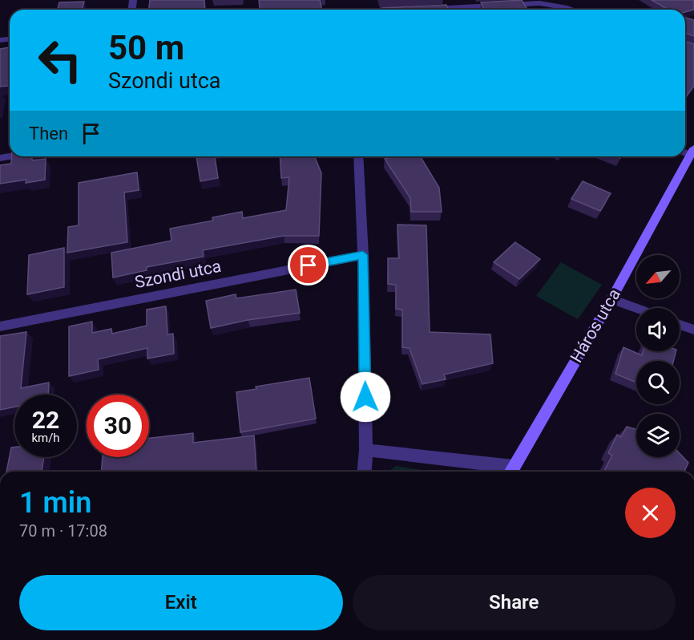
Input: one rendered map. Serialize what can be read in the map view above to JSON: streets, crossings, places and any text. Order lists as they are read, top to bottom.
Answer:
{
  "streets": {
    "street": ["Szondi utca", "Háros utca"]
  },
  "north": "bottom left",
  "page": {
    "turn": ["50 m", "Szondi utca"],
    "then": "Then",
    "speed": "22 km/h",
    "limit": "30",
    "heading": ["1 min", "70 m · 17:08"],
    "buttons": ["Exit", "Share"]
  }
}
